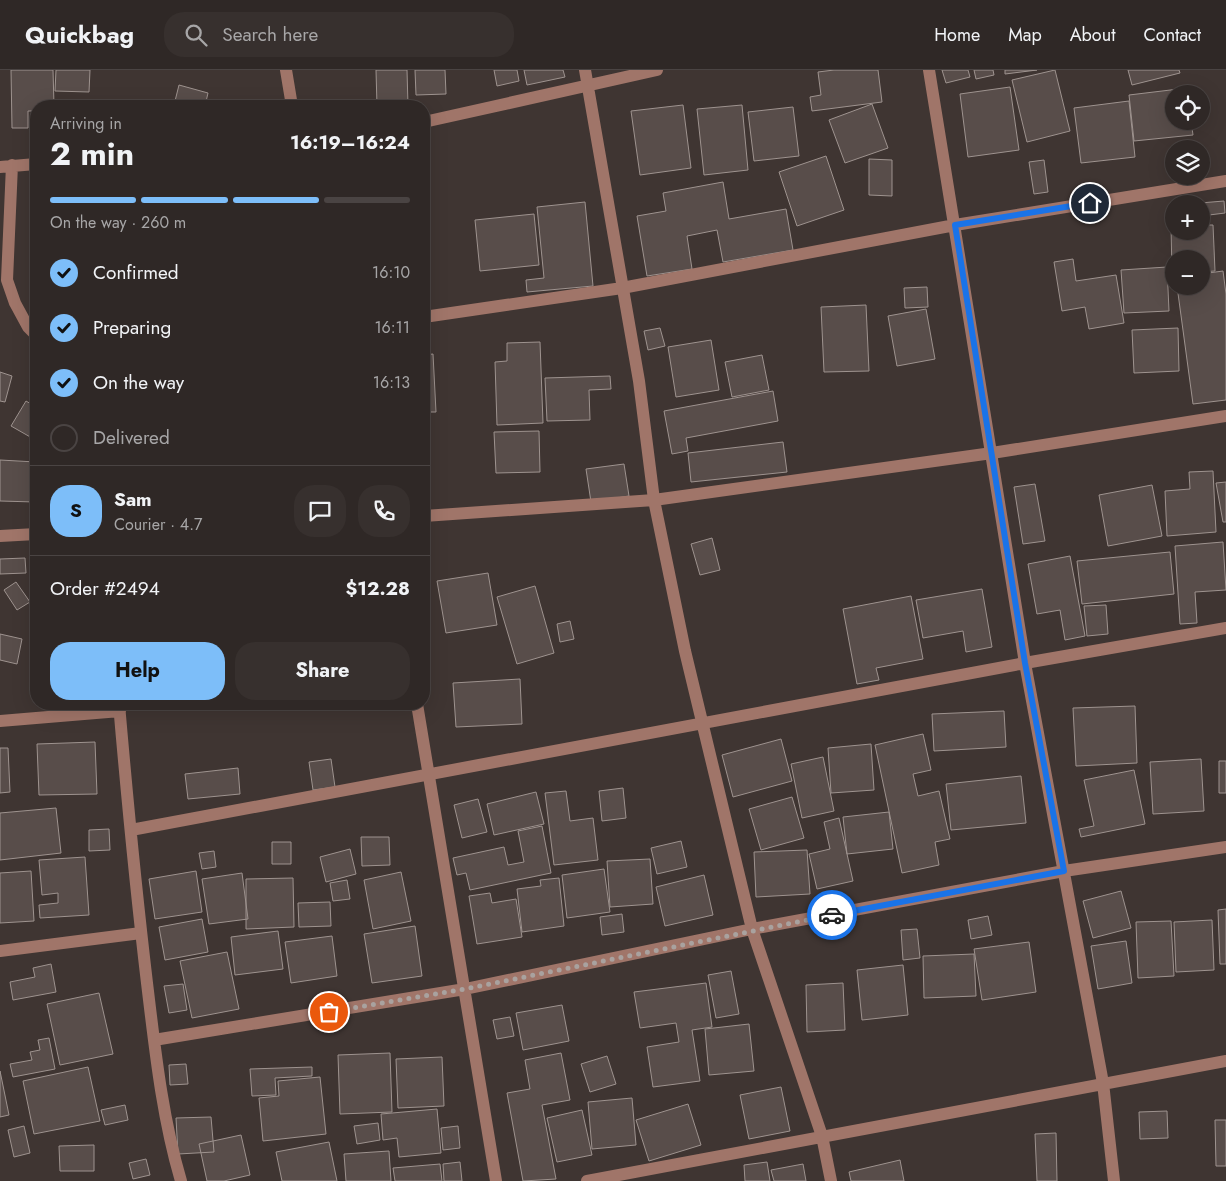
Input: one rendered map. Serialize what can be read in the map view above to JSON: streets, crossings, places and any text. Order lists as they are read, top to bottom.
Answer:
{
  "page": {
    "header": "Quickbag",
    "search": "Search here",
    "nav": [
      "Home",
      "Map",
      "About",
      "Contact"
    ],
    "map_buttons": ["+", "−"],
    "heading": ["2 min", "Arriving in", "16:19–16:24"],
    "panel": [
      "Sam",
      "Courier · 4.7",
      "Order #2494",
      "$12.28"
    ],
    "bar": "On the way · 260 m",
    "list": [
      ["Confirmed", "16:10"],
      ["Preparing", "16:11"],
      ["On the way", "16:13"],
      "Delivered"
    ],
    "round": "S",
    "buttons": ["Help", "Share"]
  }
}
